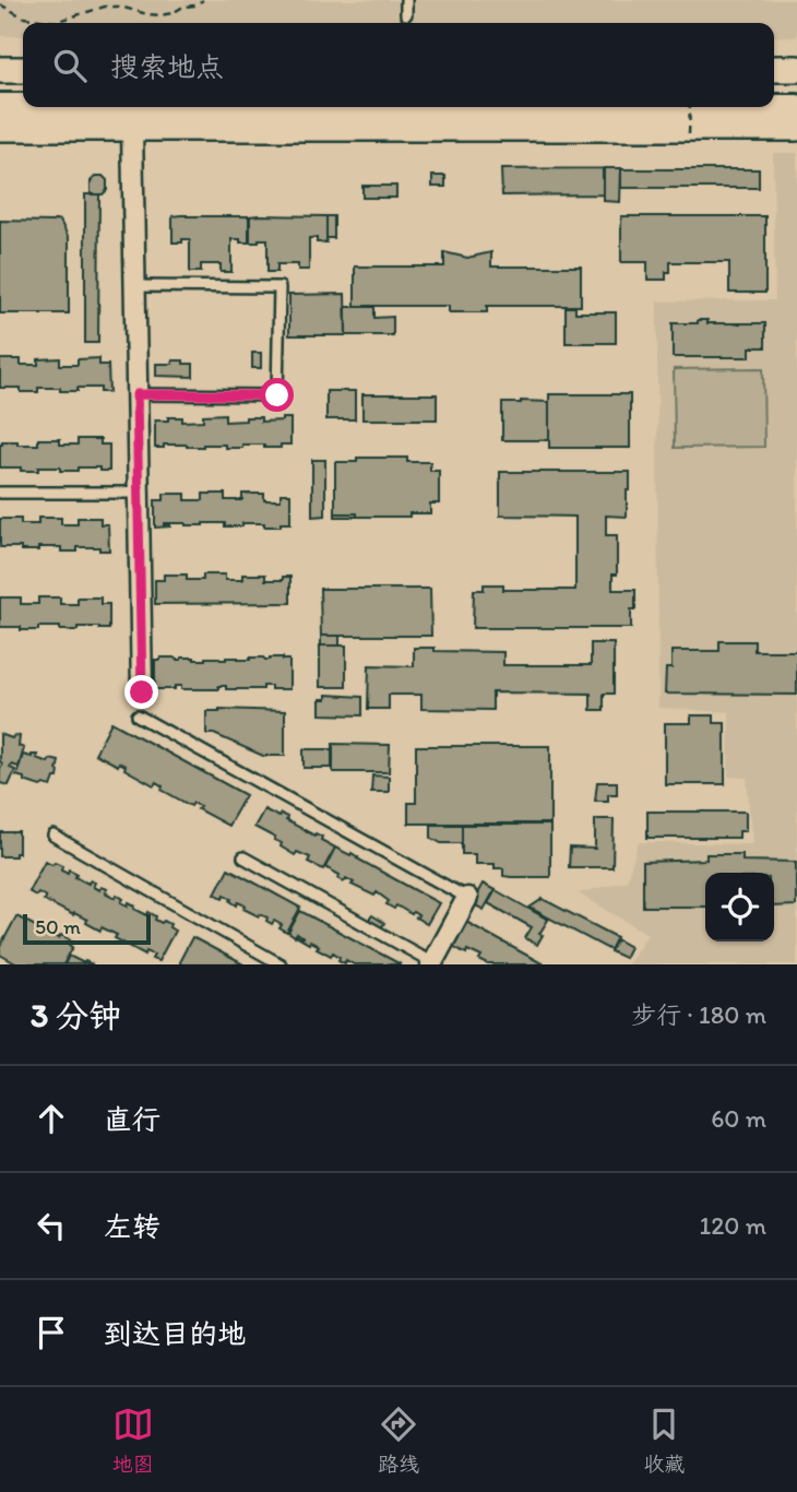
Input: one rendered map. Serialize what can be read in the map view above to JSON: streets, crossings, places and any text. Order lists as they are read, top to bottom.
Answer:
{
  "scale_bar": "50 m",
  "page": {
    "search": "搜索地点",
    "scale": "50 m",
    "heading": ["3 分钟", "步行 · 180 m"],
    "list": [
      ["直行", "60 m"],
      ["左转", "120 m"],
      "到达目的地"
    ],
    "nav": ["地图", "路线", "收藏"]
  }
}
